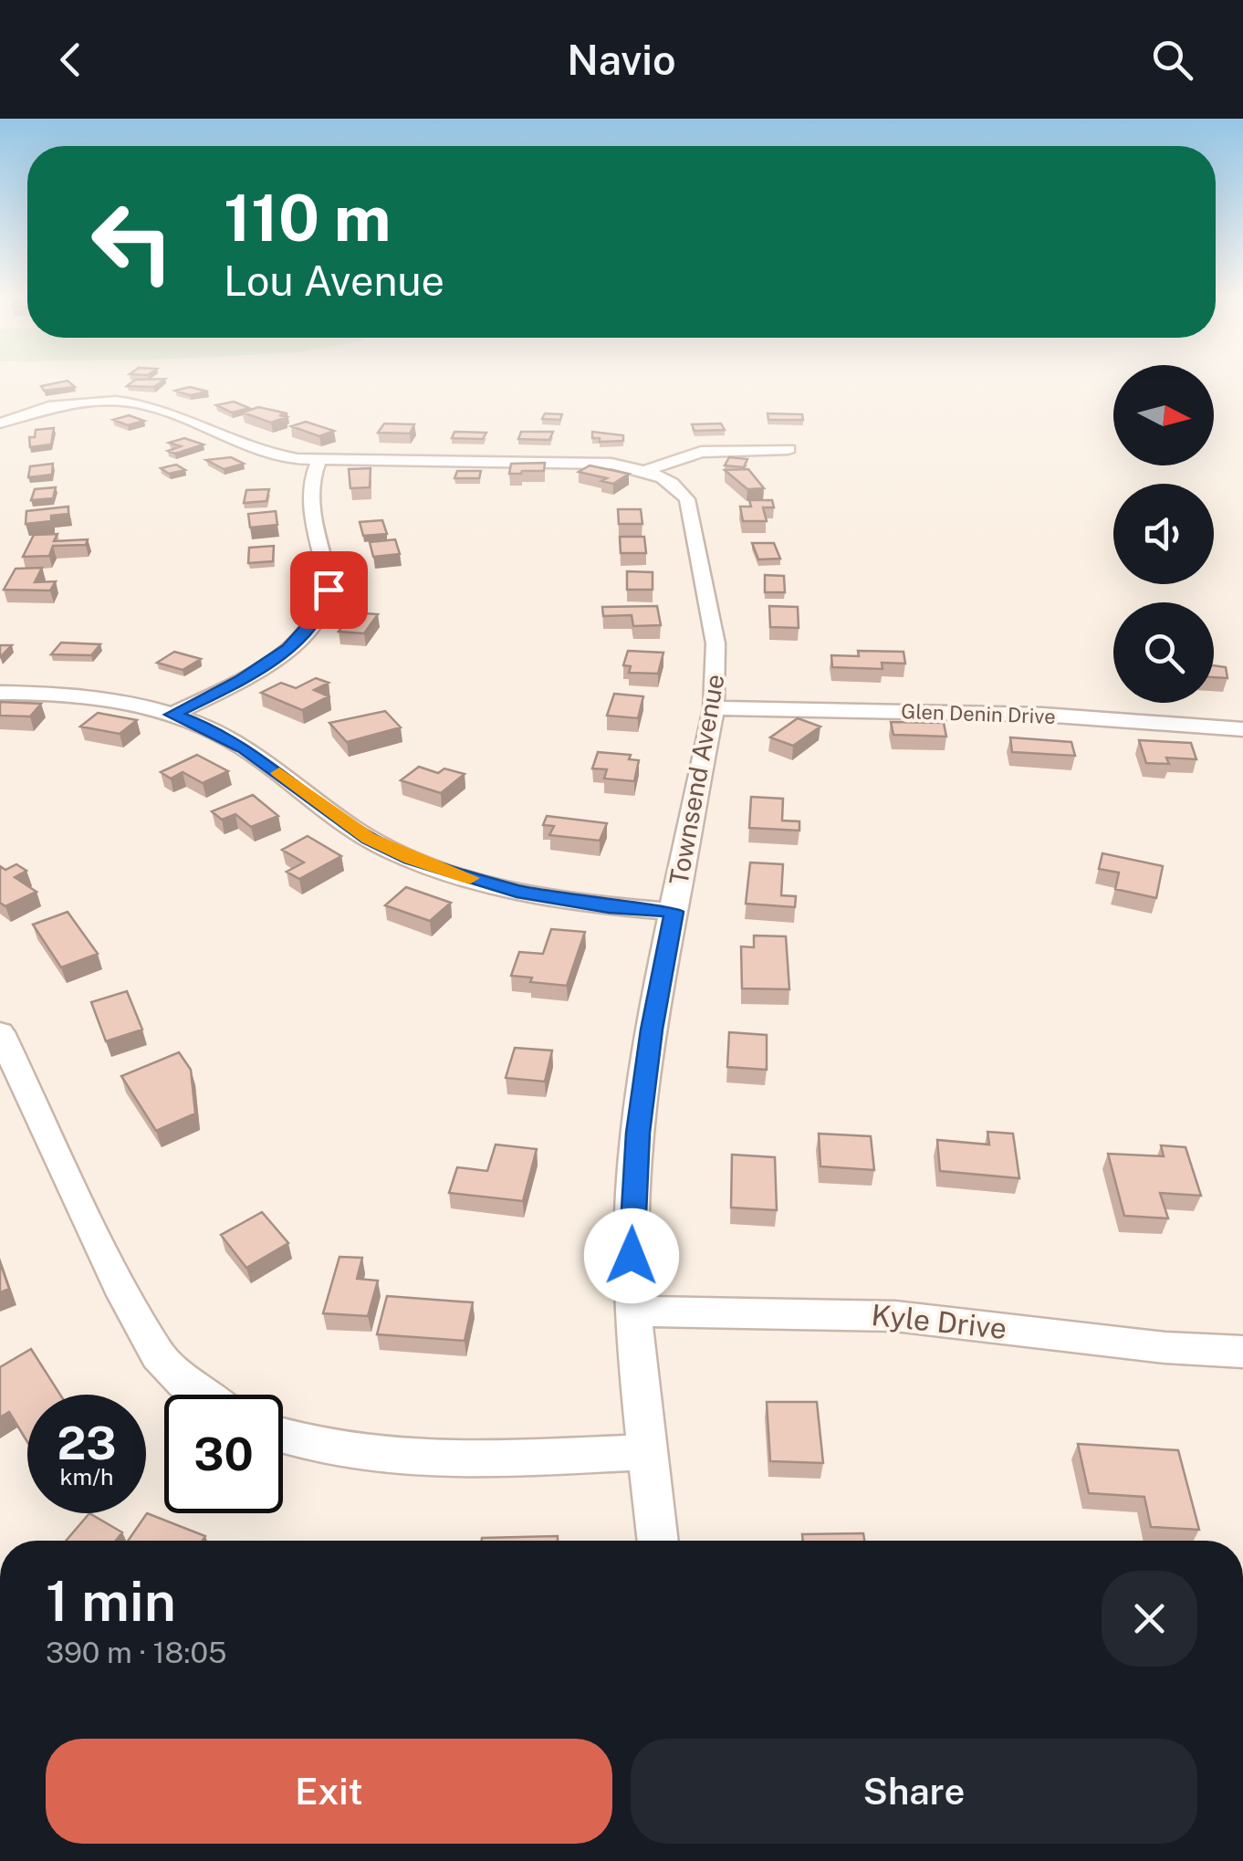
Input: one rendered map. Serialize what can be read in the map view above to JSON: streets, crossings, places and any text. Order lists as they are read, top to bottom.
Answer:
{
  "streets": {
    "street": ["Glen Denin Drive", "Townsend Avenue", "Kyle Drive"]
  },
  "crossings": [
    ["Glen Denin Drive", "Townsend Avenue"],
    ["Townsend Avenue", "Kyle Drive"]
  ],
  "north": "right",
  "page": {
    "header": "Navio",
    "turn": ["110 m", "Lou Avenue"],
    "speed": "23 km/h",
    "limit": "30",
    "heading": ["1 min", "390 m · 18:05"],
    "buttons": ["Exit", "Share"]
  }
}
